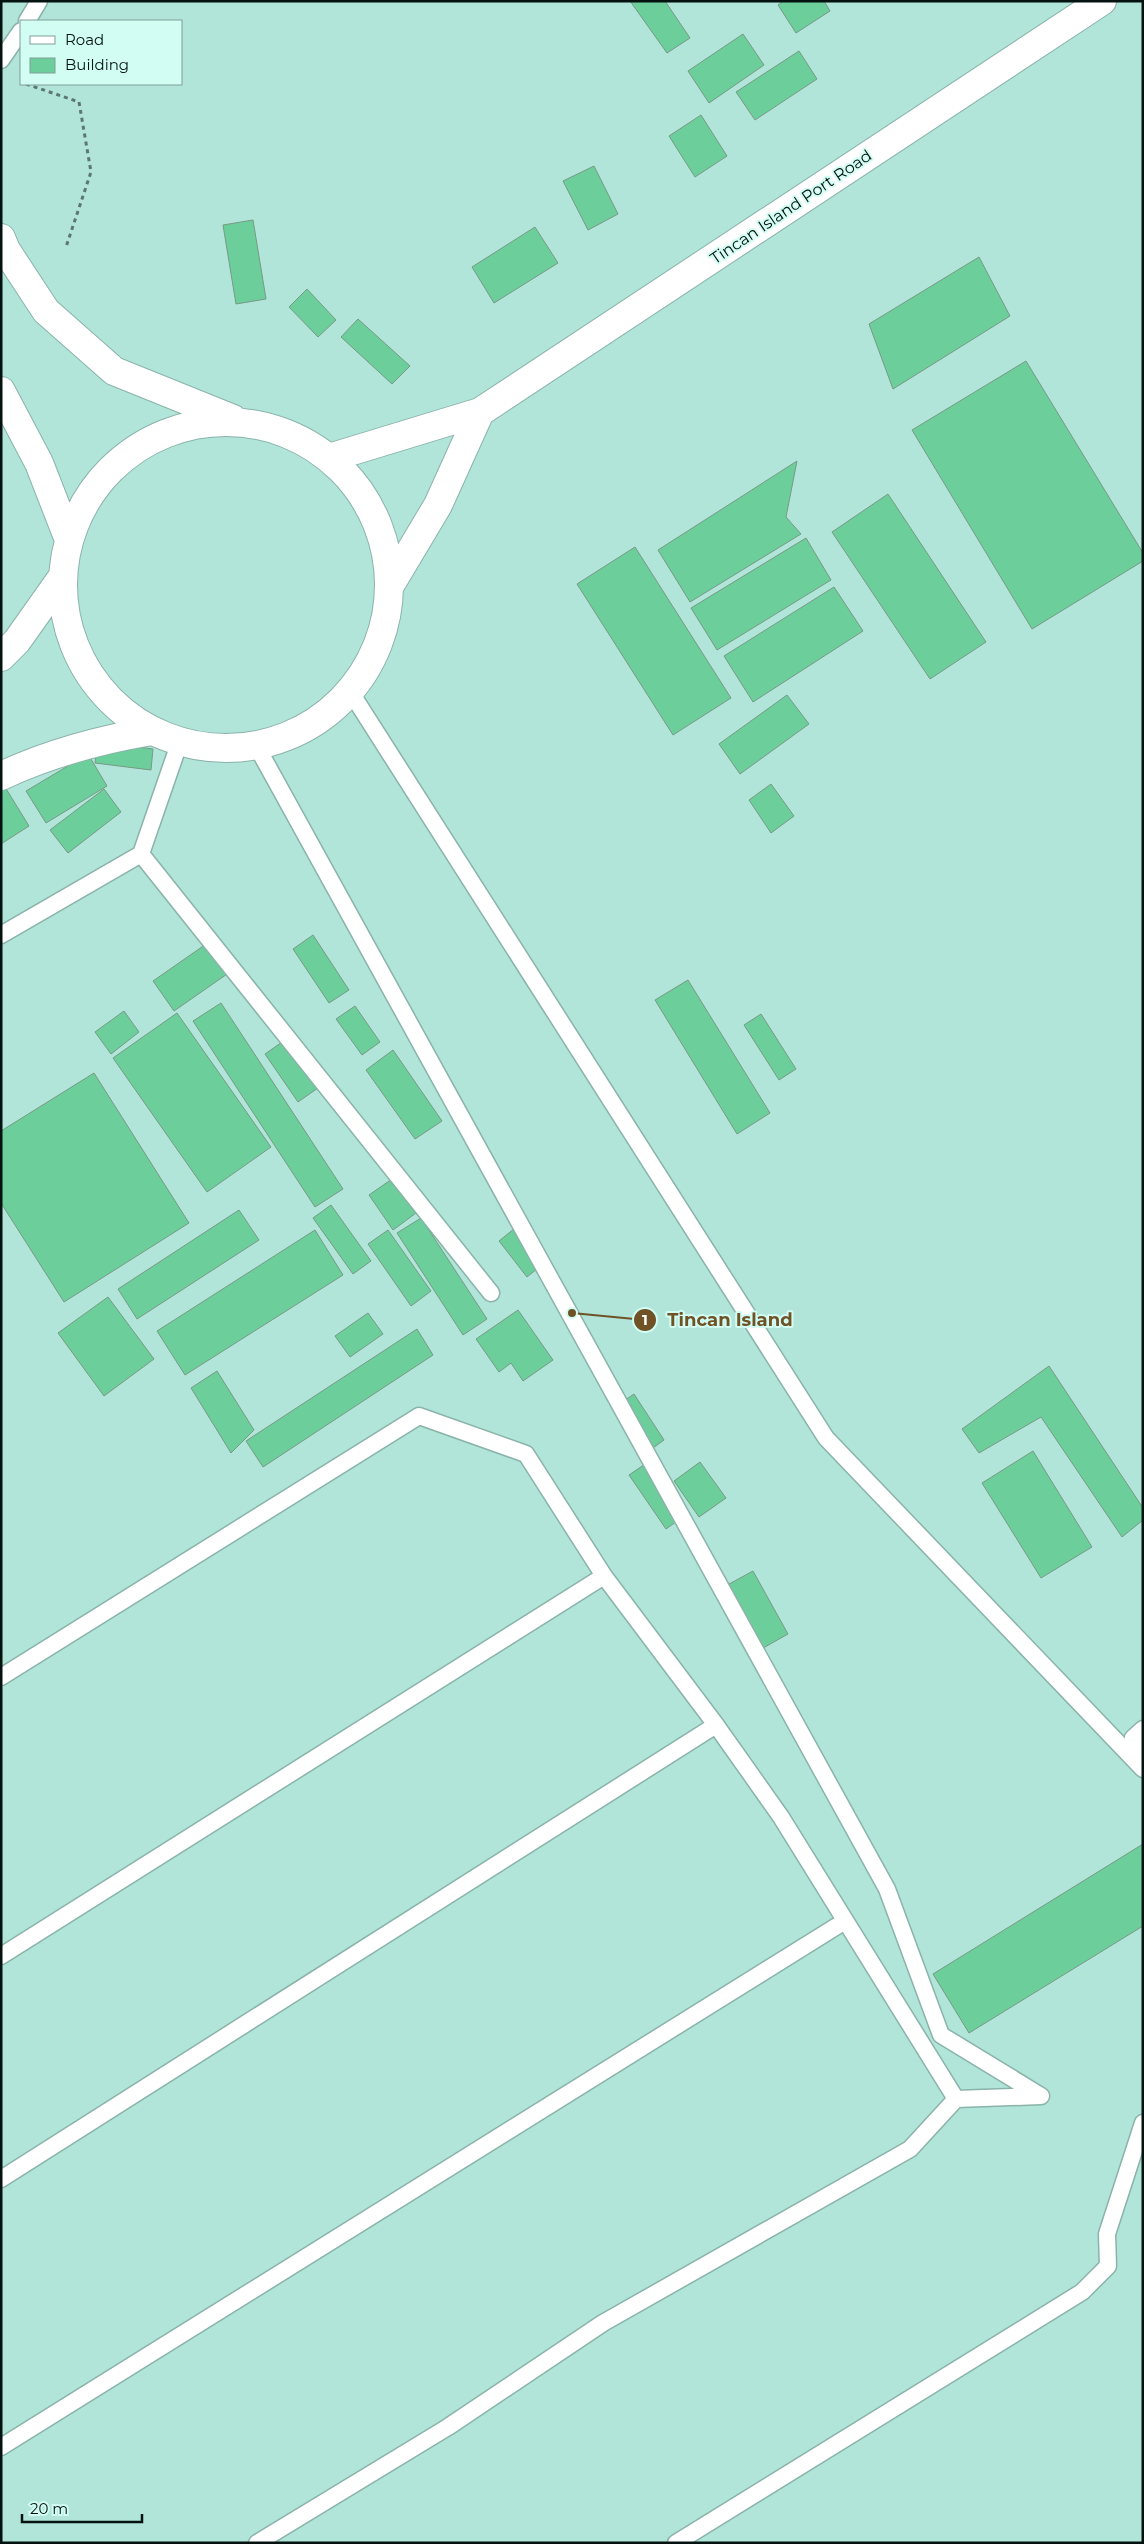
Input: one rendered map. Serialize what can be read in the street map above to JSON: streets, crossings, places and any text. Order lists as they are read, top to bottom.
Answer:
{
  "streets": {
    "street": ["Tincan Island Port Road"]
  },
  "places": ["Tincan Island"],
  "legend": ["Road", "Building"],
  "scale_bar": "20 m"
}
